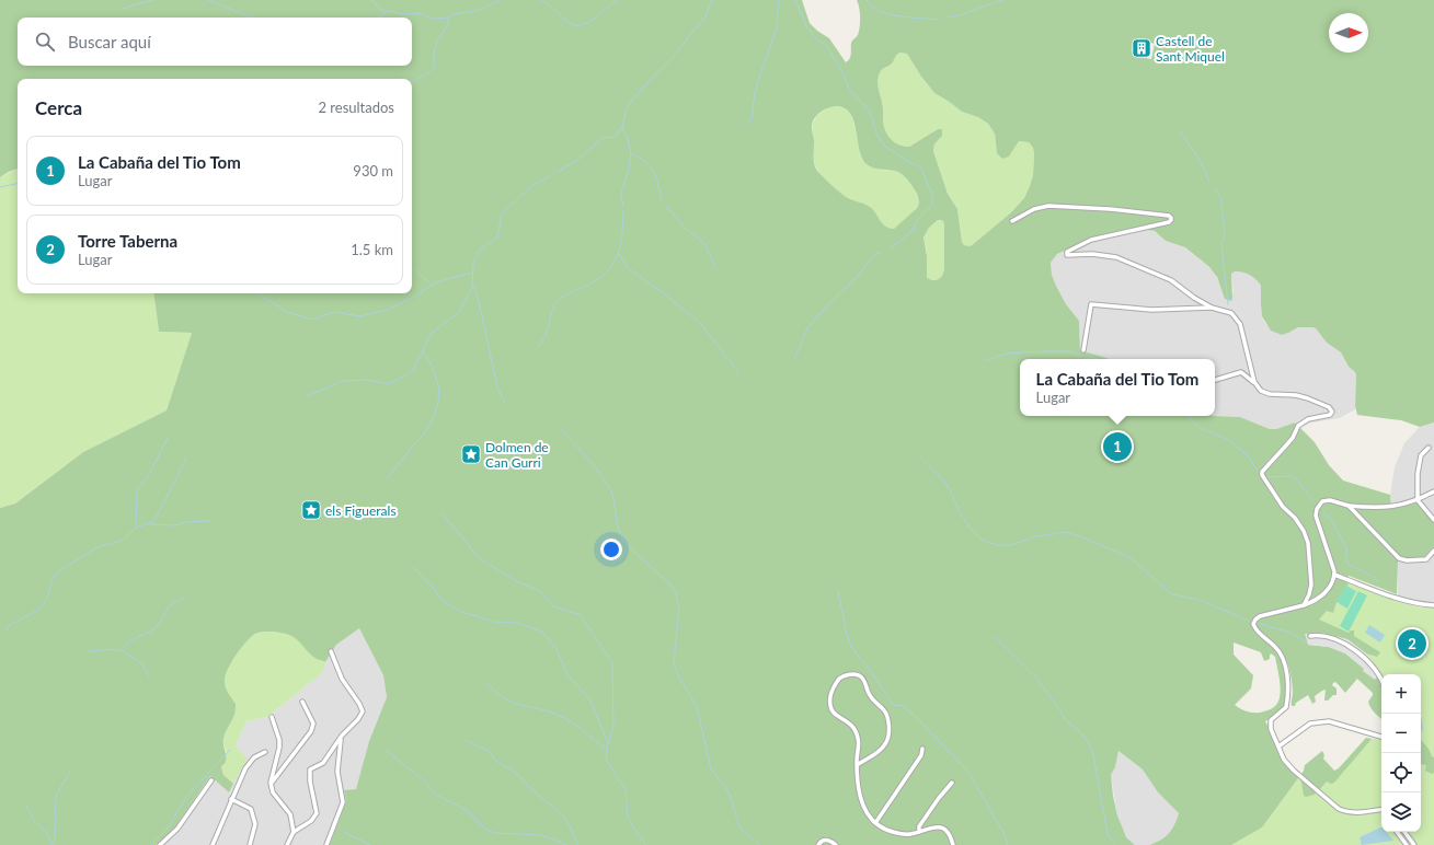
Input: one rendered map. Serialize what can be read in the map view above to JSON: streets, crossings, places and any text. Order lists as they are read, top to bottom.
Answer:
{
  "places": {
    "building": ["Castell de Sant Miquel"],
    "place": ["Dolmen de Can Gurri", "els Figuerals"]
  },
  "north": "right",
  "page": {
    "search": "Buscar aquí",
    "heading": ["Cerca", "2 resultados"],
    "list": [
      {
        "mark": "1",
        "name": "La Cabaña del Tio Tom",
        "note": "Lugar",
        "value": "930 m"
      },
      {
        "mark": "2",
        "name": "Torre Taberna",
        "note": "Lugar",
        "value": "1.5 km"
      }
    ],
    "popup": ["La Cabaña del Tio Tom", "Lugar"],
    "pins": ["1", "2"],
    "map_buttons": ["+", "−"]
  }
}
